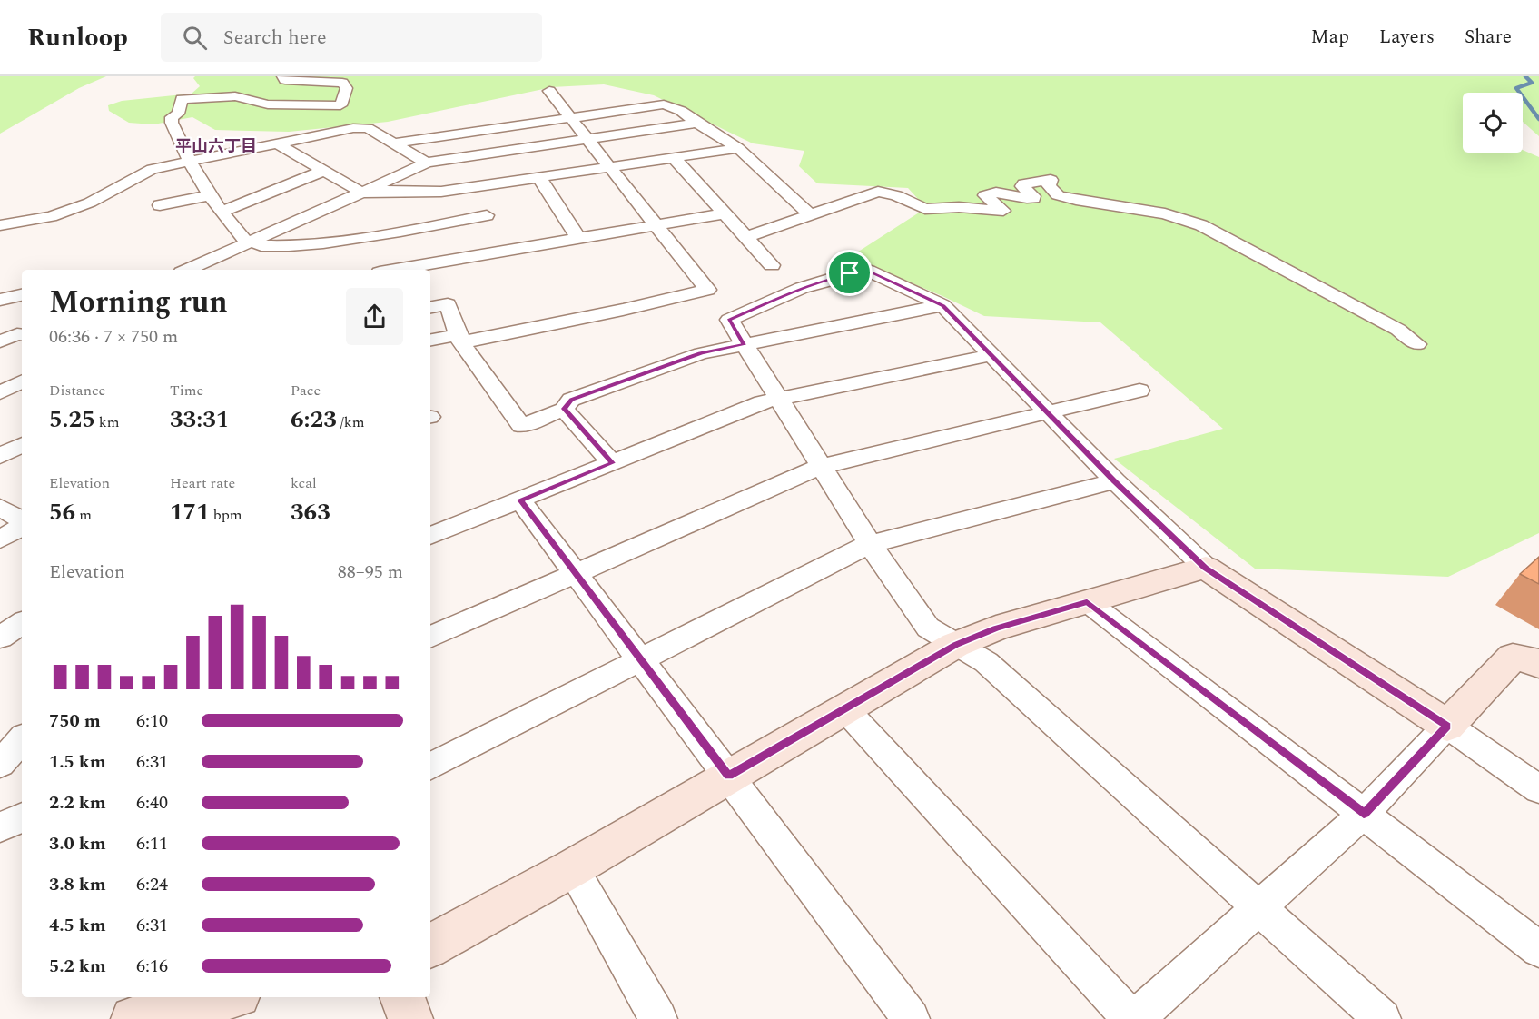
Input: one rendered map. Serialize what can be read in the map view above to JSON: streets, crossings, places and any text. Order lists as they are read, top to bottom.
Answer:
{
  "districts": ["平山六丁目"],
  "page": {
    "header": "Runloop",
    "search": "Search here",
    "nav": ["Map", "Layers", "Share"],
    "heading": ["Morning run", "06:36 · 7 × 750 m"],
    "stats": [
      ["Distance", "5.25 km"],
      ["Time", "33:31"],
      ["Pace", "6:23 /km"],
      ["Elevation", "56 m"],
      ["Heart rate", "171 bpm"],
      ["kcal", "363"]
    ],
    "chart": ["Elevation", "88–95 m"],
    "list": [
      {
        "name": "750 m",
        "note": "6:10"
      },
      {
        "name": "1.5 km",
        "note": "6:31"
      },
      {
        "name": "2.2 km",
        "note": "6:40"
      },
      {
        "name": "3.0 km",
        "note": "6:11"
      },
      {
        "name": "3.8 km",
        "note": "6:24"
      },
      {
        "name": "4.5 km",
        "note": "6:31"
      },
      {
        "name": "5.2 km",
        "note": "6:16"
      }
    ]
  }
}
